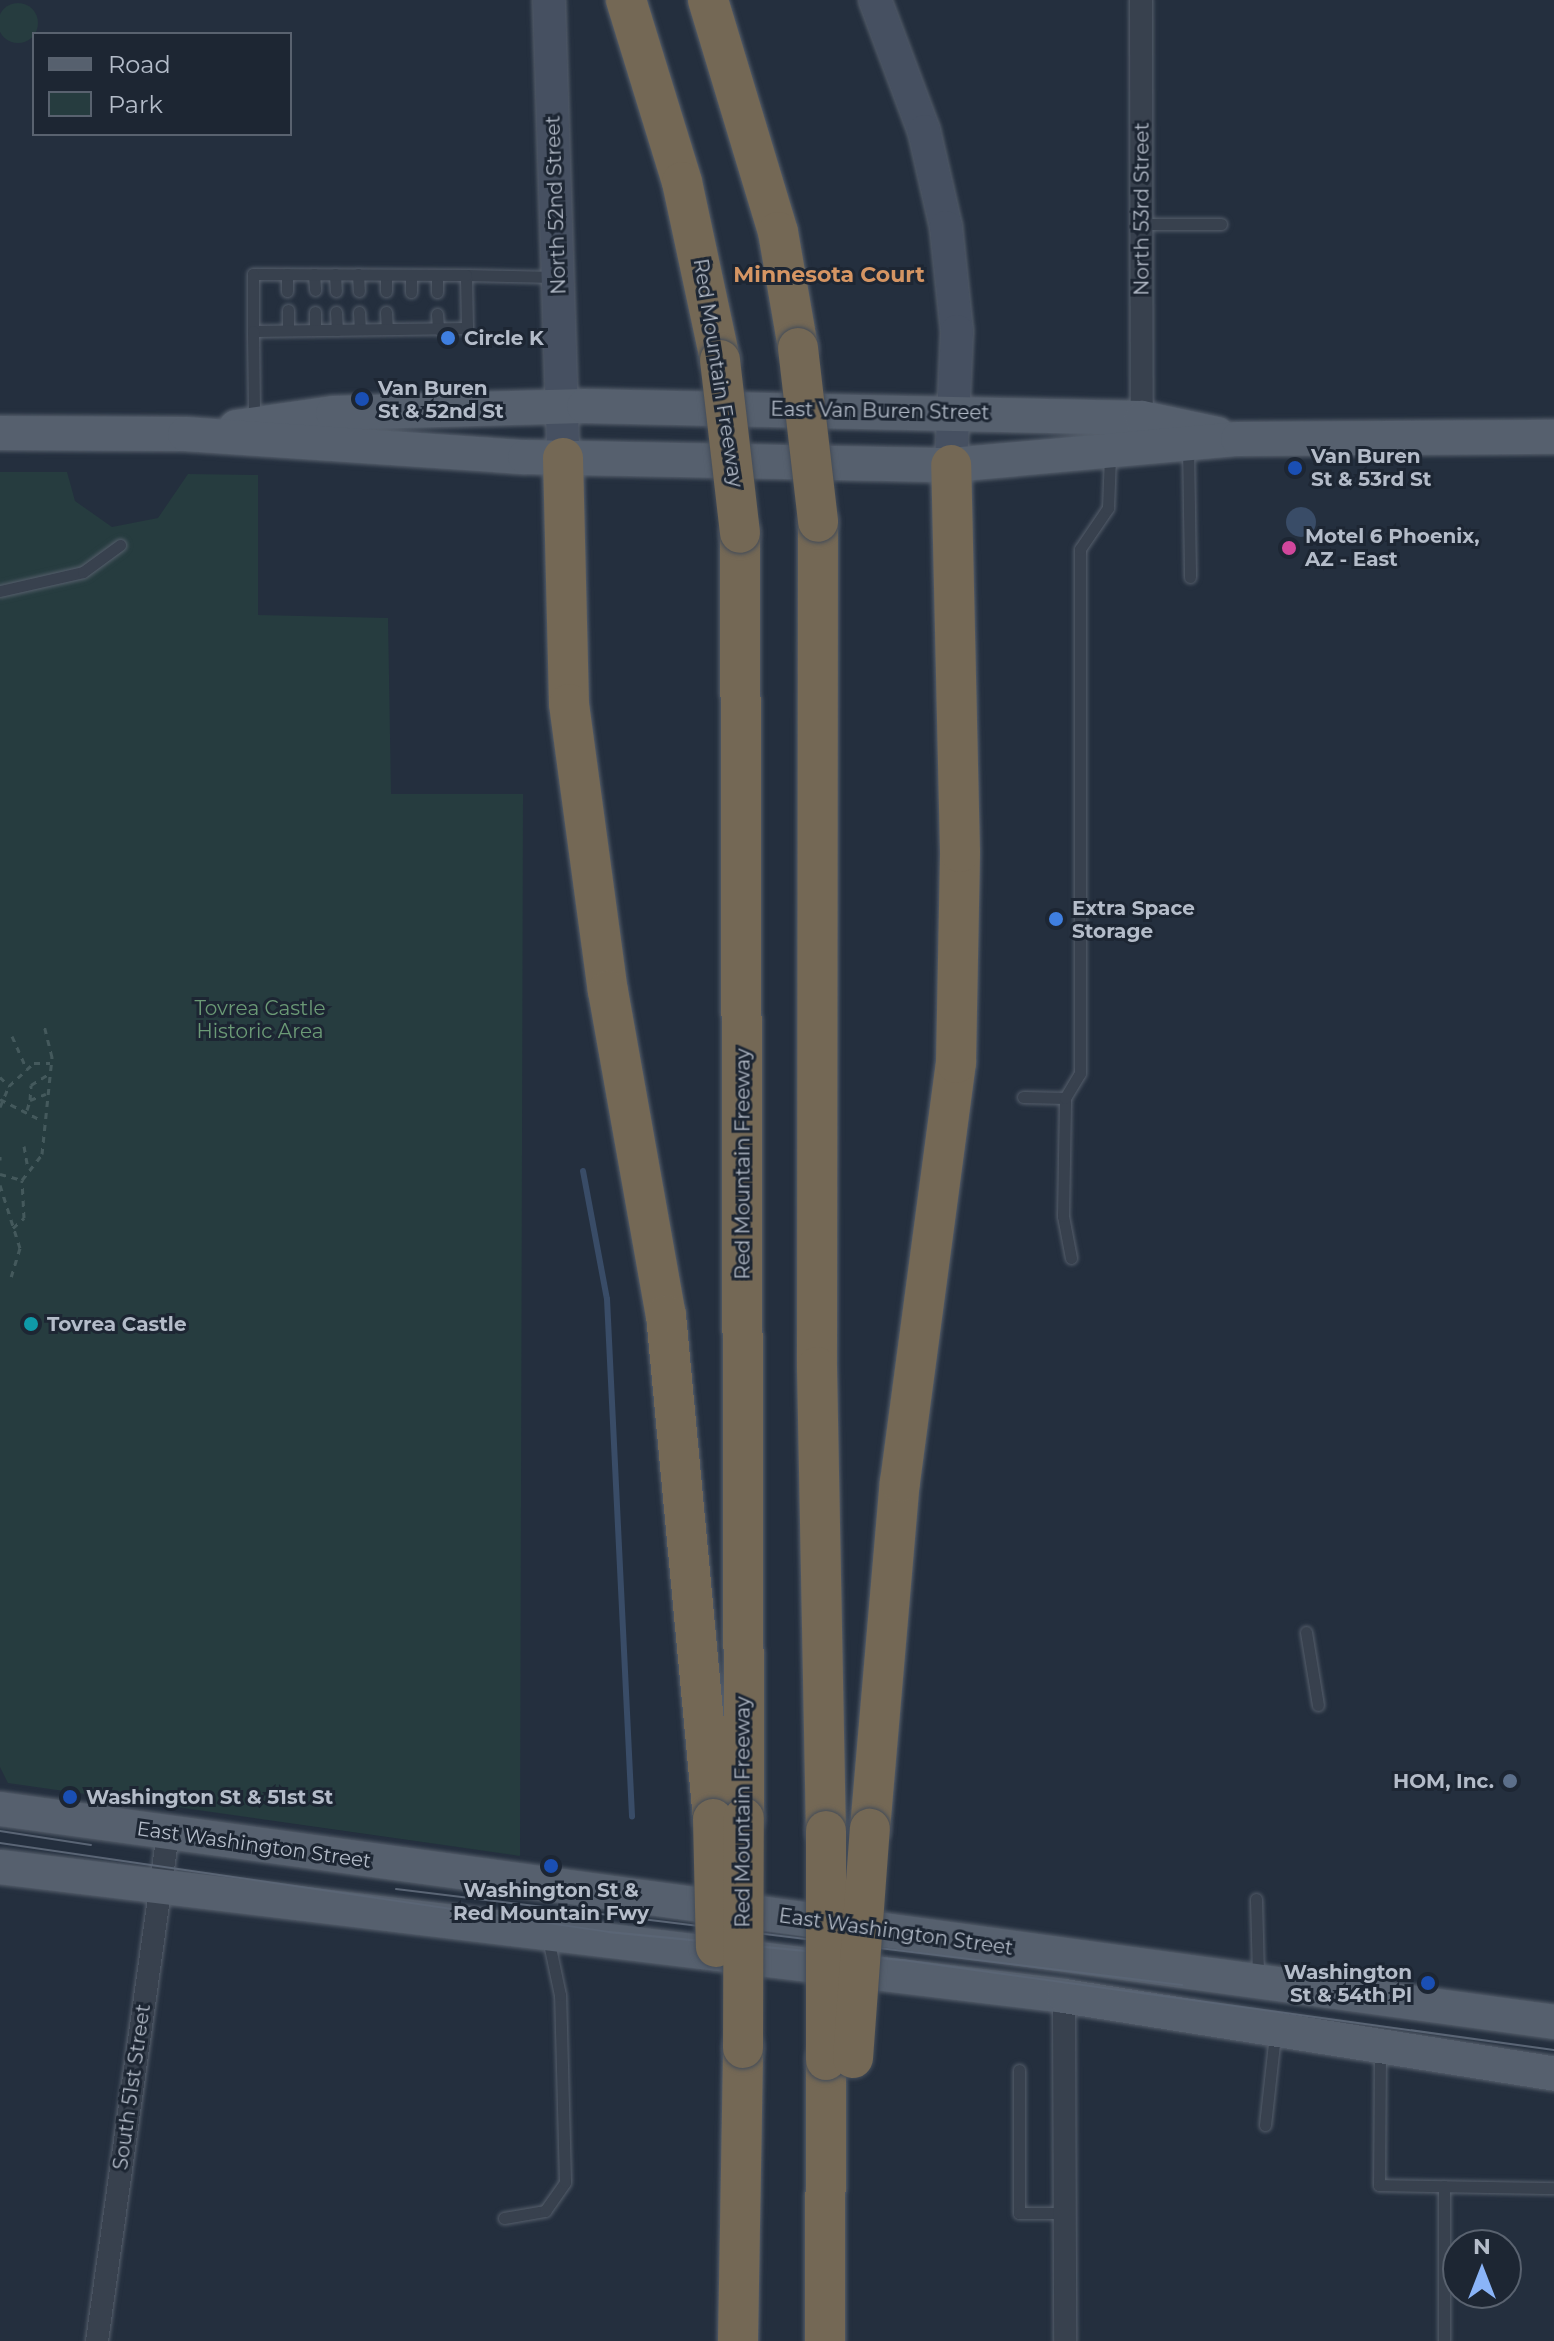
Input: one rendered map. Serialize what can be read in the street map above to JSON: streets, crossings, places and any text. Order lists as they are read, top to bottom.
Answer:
{
  "streets": {
    "highway": ["Red Mountain Freeway"],
    "main road": ["North 52nd Street", "East Van Buren Street", "East Washington Street"],
    "street": ["North 53rd Street", "South 51st Street"]
  },
  "crossings": [
    ["North 52nd Street", "East Van Buren Street"],
    ["North 53rd Street", "East Van Buren Street"],
    ["East Washington Street", "South 51st Street"]
  ],
  "districts": ["Minnesota Court"],
  "parks": ["Tovrea Castle Historic Area"],
  "places": [
    "Circle K",
    "Van Buren St & 52nd St",
    "Van Buren St & 53rd St",
    "Motel 6 Phoenix, AZ - East",
    "Extra Space Storage",
    "Tovrea Castle",
    "HOM, Inc.",
    "Washington St & 51st St",
    "Washington St & Red Mountain Fwy",
    "Washington St & 54th Pl"
  ],
  "legend": ["Road", "Park"],
  "north": "top"
}
